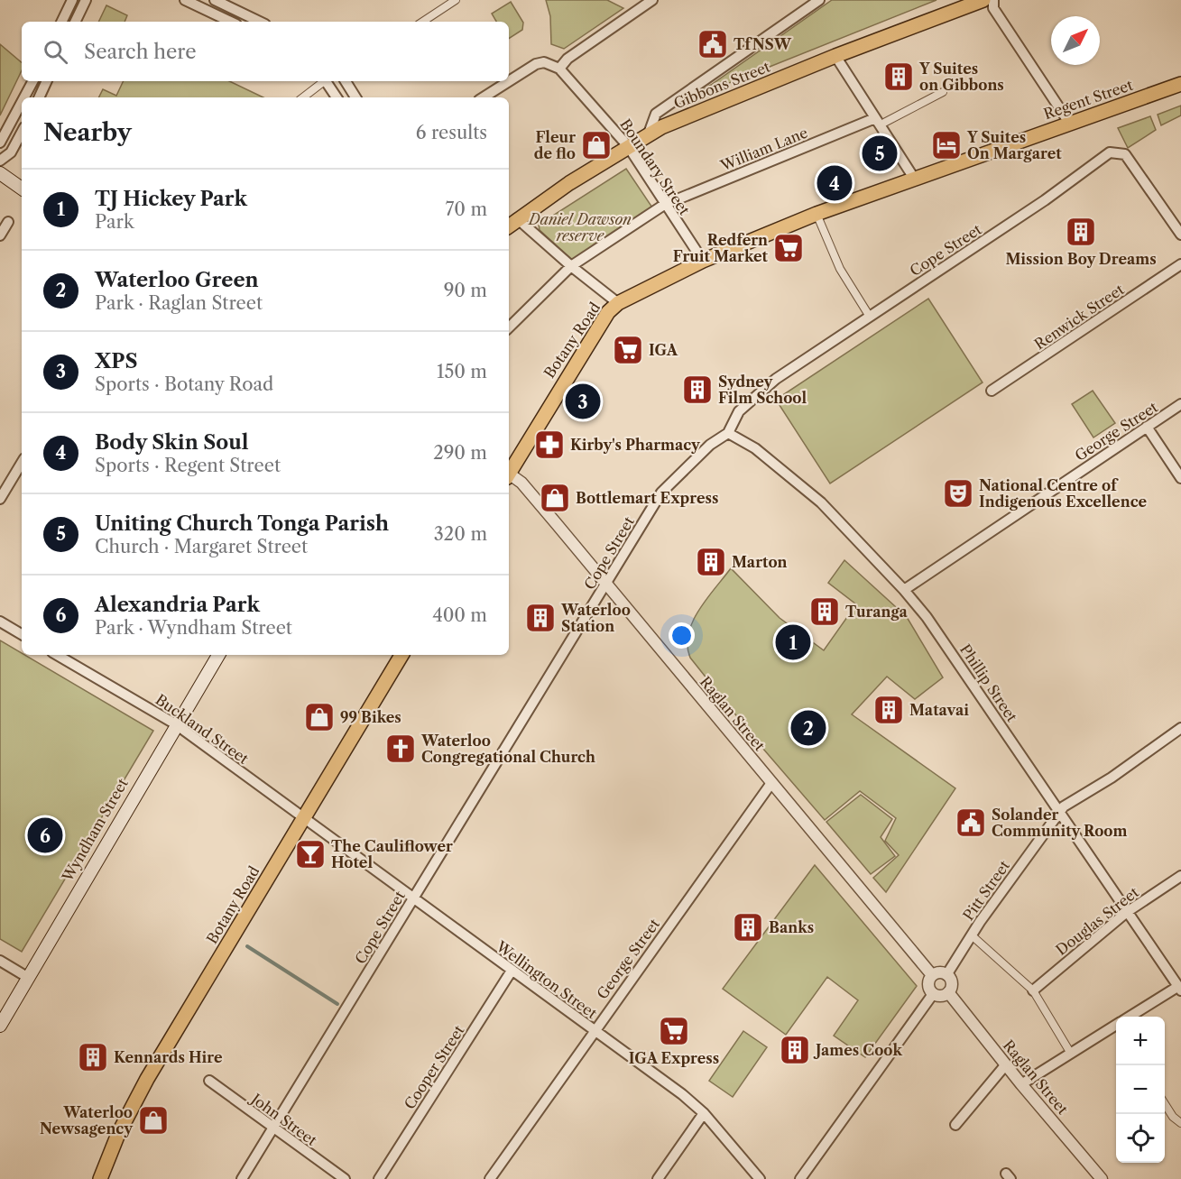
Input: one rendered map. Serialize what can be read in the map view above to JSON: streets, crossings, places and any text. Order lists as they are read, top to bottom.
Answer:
{
  "streets": {
    "main road": [
      "Gibbons Street",
      "Regent Street",
      "Botany Road",
      "Wyndham Street"
    ],
    "street": [
      "William Lane",
      "Boundary Street",
      "Cope Street",
      "Renwick Street",
      "George Street",
      "Phillip Street",
      "Raglan Street",
      "Buckland Street",
      "Pitt Street",
      "Douglas Street",
      "Wellington Street",
      "Cooper Street",
      "John Street"
    ]
  },
  "crossings": [
    ["Gibbons Street", "Boundary Street"],
    ["Regent Street", "Boundary Street"],
    ["Regent Street", "Botany Road"],
    ["William Lane", "Boundary Street"],
    ["Boundary Street", "Botany Road"],
    ["Cope Street", "Phillip Street"],
    ["Cope Street", "Raglan Street"],
    ["Cope Street", "Wellington Street"],
    ["Cope Street", "John Street"],
    ["Botany Road", "Buckland Street"],
    ["Botany Road", "Wellington Street"],
    ["George Street", "Phillip Street"],
    ["George Street", "Raglan Street"],
    ["George Street", "Wellington Street"],
    ["Phillip Street", "Pitt Street"],
    ["Phillip Street", "Douglas Street"],
    ["Raglan Street", "Pitt Street"],
    ["Buckland Street", "Wyndham Street"],
    ["Buckland Street", "Wellington Street"],
    ["Wellington Street", "Cooper Street"]
  ],
  "parks": ["Daniel Dawson reserve"],
  "places": {
    "public building": ["TfNSW", "Solander Community Room"],
    "building": [
      "Y Suites on Gibbons",
      "Mission Boy Dreams",
      "Sydney Film School",
      "Marton",
      "Turanga",
      "Waterloo Station",
      "Matavai",
      "Banks",
      "James Cook",
      "Kennards Hire"
    ],
    "shop": [
      "Fleur de flo",
      "Bottlemart Express",
      "99 Bikes",
      "Waterloo Newsagency"
    ],
    "hotel": ["Y Suites On Margaret"],
    "supermarket": ["Redfern Fruit Market", "IGA", "IGA Express"],
    "pharmacy": ["Kirby's Pharmacy"],
    "theatre": ["National Centre of Indigenous Excellence"],
    "church": ["Waterloo Congregational Church"],
    "bar": ["The Cauliflower Hotel"]
  },
  "north": "top right",
  "page": {
    "search": "Search here",
    "heading": ["Nearby", "6 results"],
    "pins": [
      "5",
      "4",
      "3",
      "1",
      "2",
      "6"
    ],
    "list": [
      {
        "mark": "1",
        "name": "TJ Hickey Park",
        "note": "Park",
        "value": "70 m"
      },
      {
        "mark": "2",
        "name": "Waterloo Green",
        "note": "Park · Raglan Street",
        "value": "90 m"
      },
      {
        "mark": "3",
        "name": "XPS",
        "note": "Sports · Botany Road",
        "value": "150 m"
      },
      {
        "mark": "4",
        "name": "Body Skin Soul",
        "note": "Sports · Regent Street",
        "value": "290 m"
      },
      {
        "mark": "5",
        "name": "Uniting Church Tonga Parish",
        "note": "Church · Margaret Street",
        "value": "320 m"
      },
      {
        "mark": "6",
        "name": "Alexandria Park",
        "note": "Park · Wyndham Street",
        "value": "400 m"
      }
    ],
    "map_buttons": ["+", "−"]
  }
}
